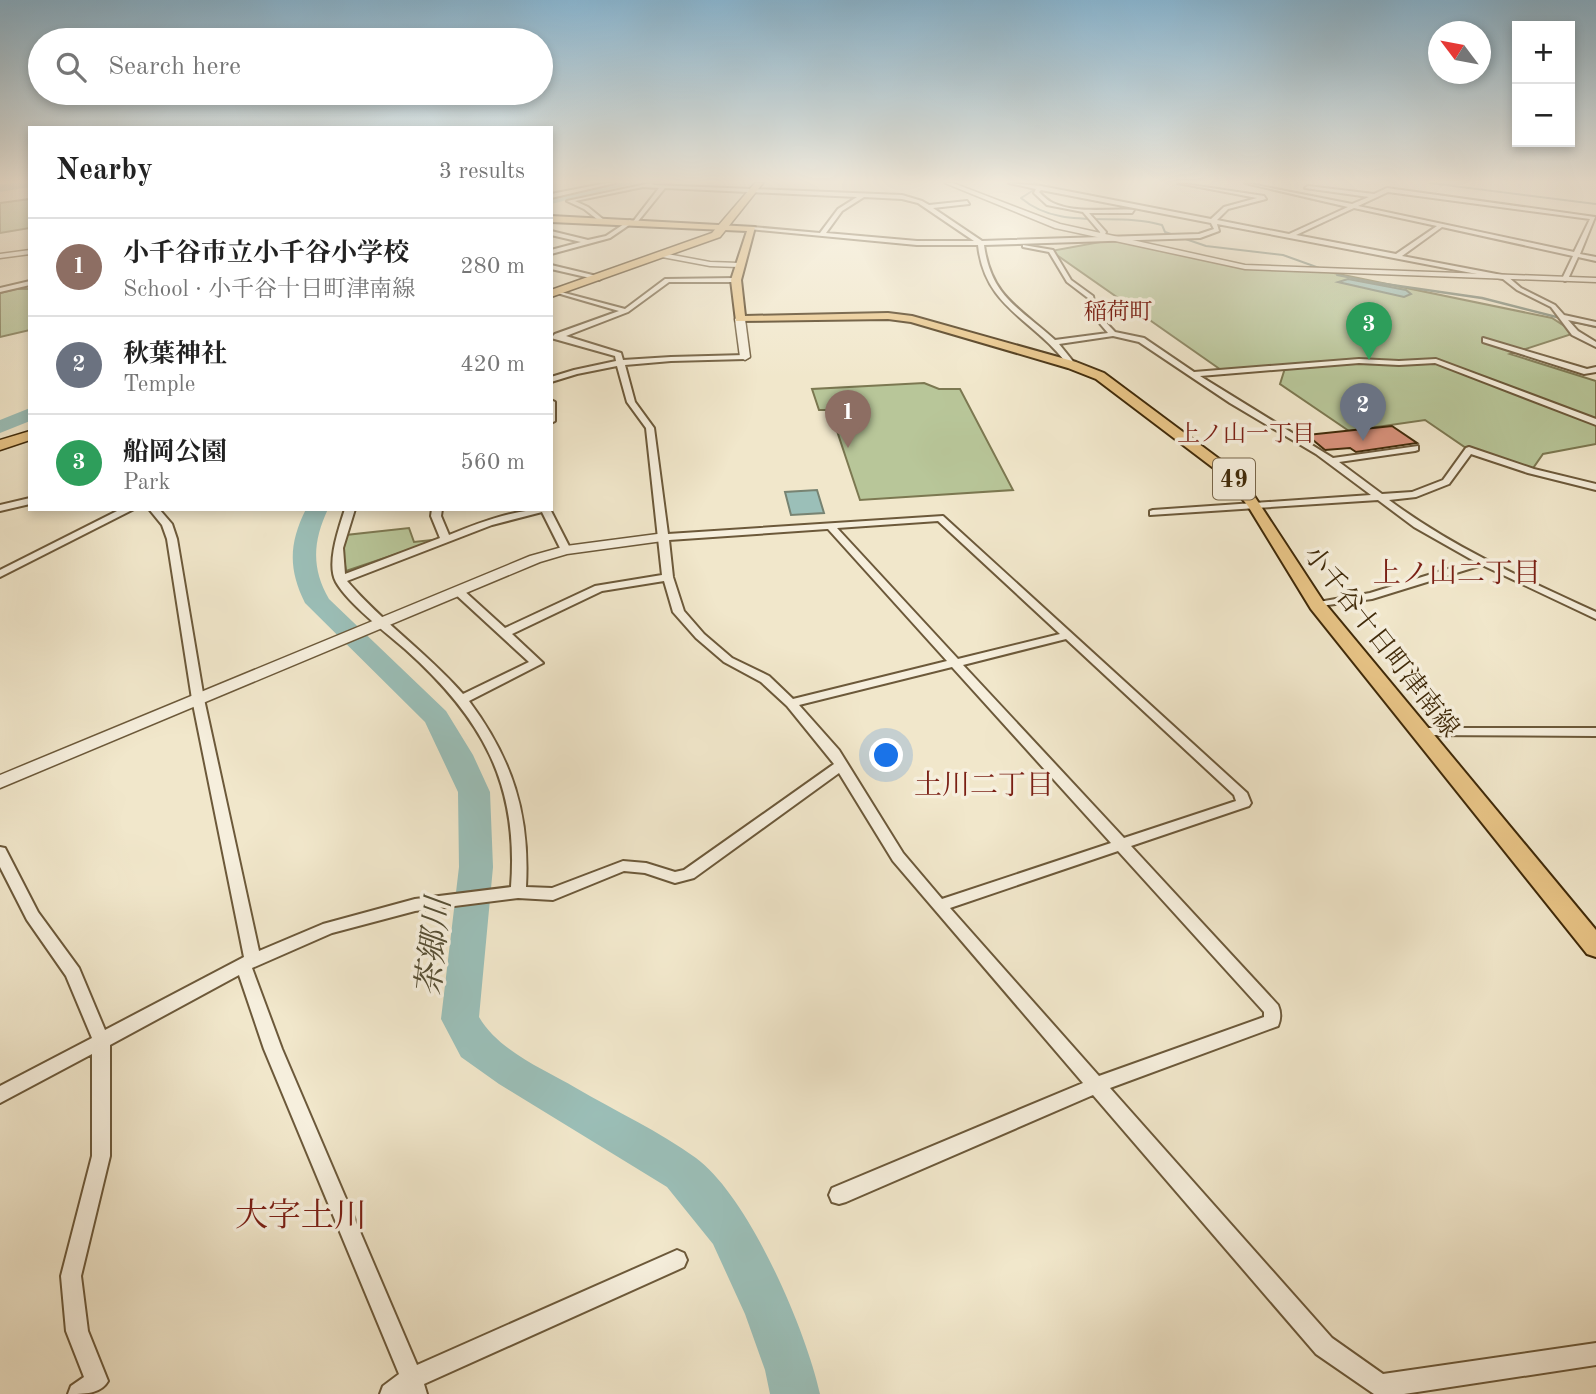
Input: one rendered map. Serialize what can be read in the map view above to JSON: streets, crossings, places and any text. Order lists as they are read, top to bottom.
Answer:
{
  "streets": {
    "main road": ["49", "小千谷十日町津南線"]
  },
  "districts": [
    "稲荷町",
    "上ノ山一丁目",
    "上ノ山二丁目",
    "土川二丁目",
    "大字土川"
  ],
  "water": ["茶郷川"],
  "north": "top left",
  "page": {
    "map_buttons": ["+", "−"],
    "search": "Search here",
    "heading": ["Nearby", "3 results"],
    "list": [
      {
        "mark": "1",
        "name": "小千谷市立小千谷小学校",
        "note": "School · 小千谷十日町津南線",
        "value": "280 m"
      },
      {
        "mark": "2",
        "name": "秋葉神社",
        "note": "Temple",
        "value": "420 m"
      },
      {
        "mark": "3",
        "name": "船岡公園",
        "note": "Park",
        "value": "560 m"
      }
    ],
    "pins": ["3", "2", "1"]
  }
}
